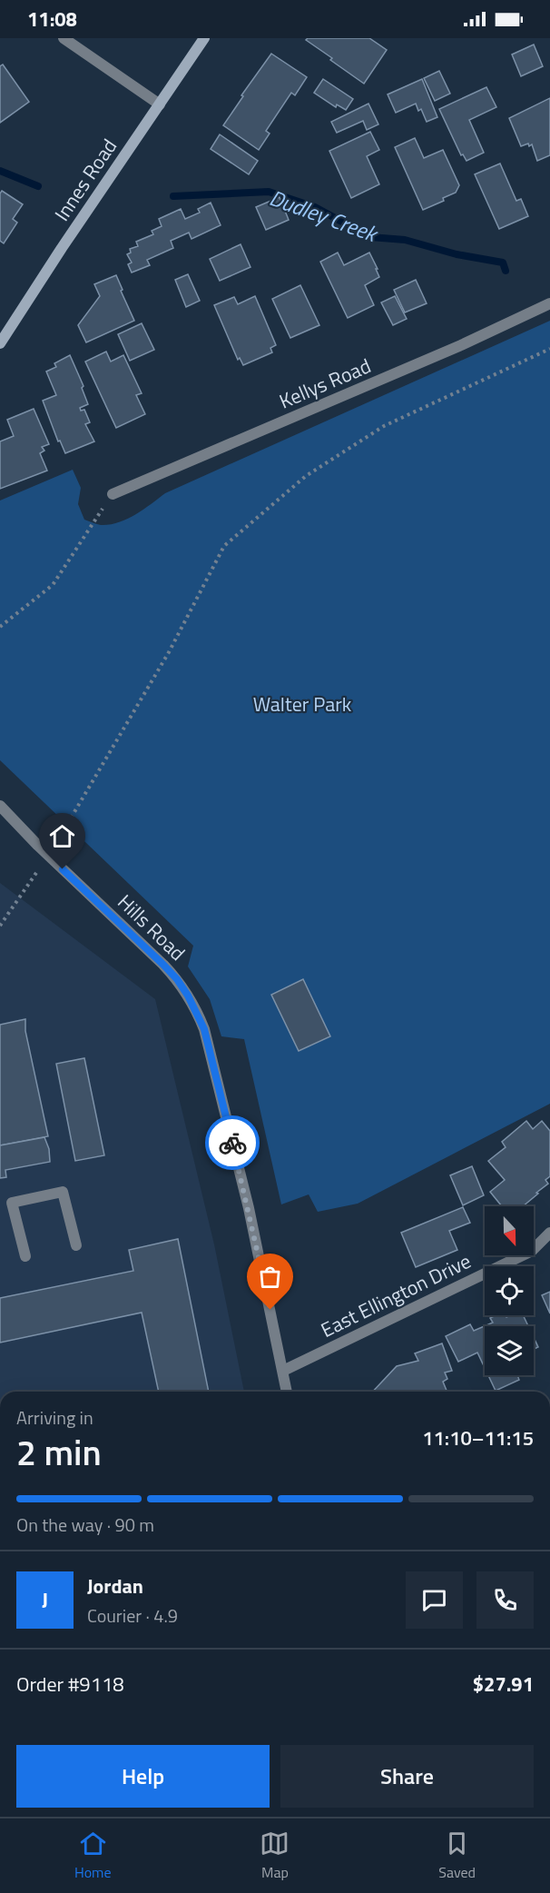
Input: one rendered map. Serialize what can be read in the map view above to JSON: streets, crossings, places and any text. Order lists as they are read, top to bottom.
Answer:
{
  "streets": {
    "main road": ["Innes Road"],
    "street": ["Kellys Road", "Hills Road", "East Ellington Drive"]
  },
  "crossings": [
    ["Hills Road", "East Ellington Drive"]
  ],
  "water": ["Dudley Creek"],
  "parks": ["Walter Park"],
  "north": "bottom",
  "page": {
    "status": "11:08",
    "heading": ["2 min", "Arriving in", "11:10–11:15"],
    "panel": [
      "Jordan",
      "Courier · 4.9",
      "Order #9118",
      "$27.91"
    ],
    "bar": "On the way · 90 m",
    "round": "J",
    "buttons": ["Help", "Share"],
    "tabs": ["Home", "Map", "Saved"]
  }
}
